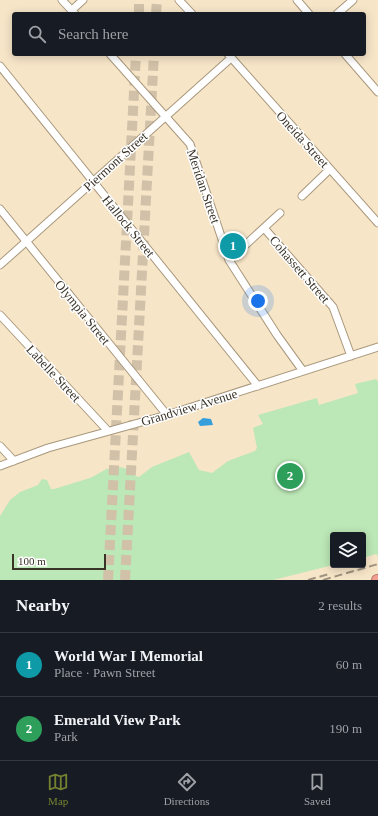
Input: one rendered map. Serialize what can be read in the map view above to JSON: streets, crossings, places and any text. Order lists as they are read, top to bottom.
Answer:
{
  "streets": {
    "street": [
      "Oneida Street",
      "Piermont Street",
      "Meridan Street",
      "Hallock Street",
      "Cohassett Street",
      "Olympia Street",
      "Labelle Street",
      "Grandview Avenue"
    ]
  },
  "crossings": [
    ["Oneida Street", "Piermont Street"],
    ["Piermont Street", "Meridan Street"],
    ["Piermont Street", "Hallock Street"],
    ["Piermont Street", "Olympia Street"],
    ["Meridan Street", "Grandview Avenue"],
    ["Hallock Street", "Grandview Avenue"],
    ["Cohassett Street", "Grandview Avenue"],
    ["Olympia Street", "Grandview Avenue"],
    ["Labelle Street", "Grandview Avenue"]
  ],
  "scale_bar": "100 m",
  "page": {
    "search": "Search here",
    "pins": ["1", "2"],
    "scale": "100 m",
    "heading": ["Nearby", "2 results"],
    "list": [
      {
        "mark": "1",
        "name": "World War I Memorial",
        "note": "Place · Pawn Street",
        "value": "60 m"
      },
      {
        "mark": "2",
        "name": "Emerald View Park",
        "note": "Park",
        "value": "190 m"
      }
    ],
    "nav": ["Map", "Directions", "Saved"]
  }
}
